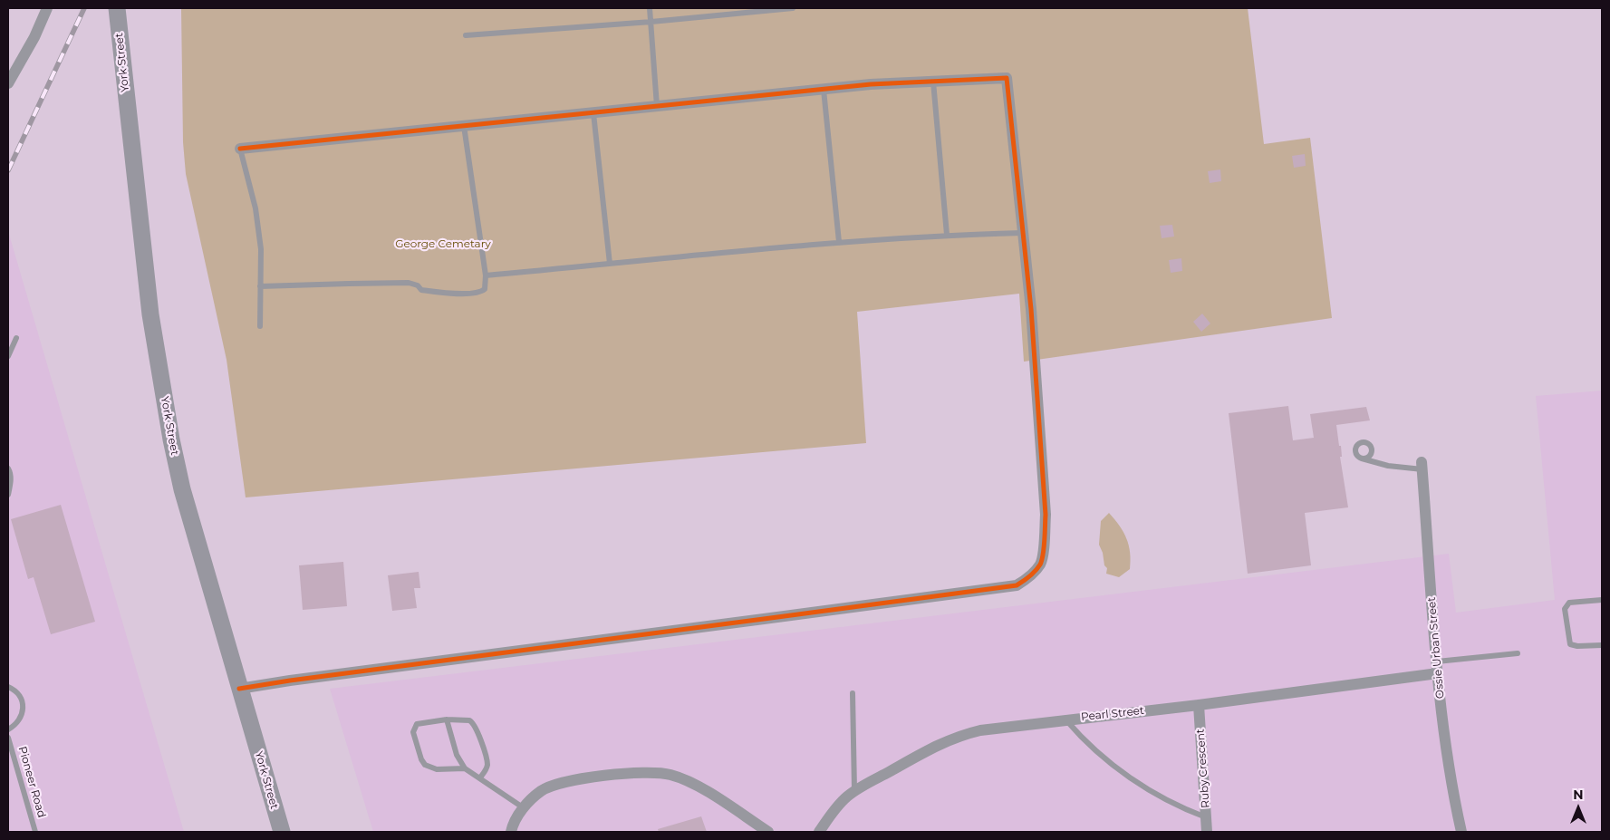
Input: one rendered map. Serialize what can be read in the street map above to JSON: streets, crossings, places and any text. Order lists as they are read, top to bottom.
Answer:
{
  "streets": {
    "main road": ["York Street"],
    "street": ["Ossie Urban Street", "Pearl Street", "Ruby Crescent"],
    "lane": ["Pioneer Road"]
  },
  "crossings": [
    ["Ossie Urban Street", "Pearl Street"],
    ["Pearl Street", "Ruby Crescent"]
  ],
  "parks": ["George Cemetary"],
  "north": "top"
}
